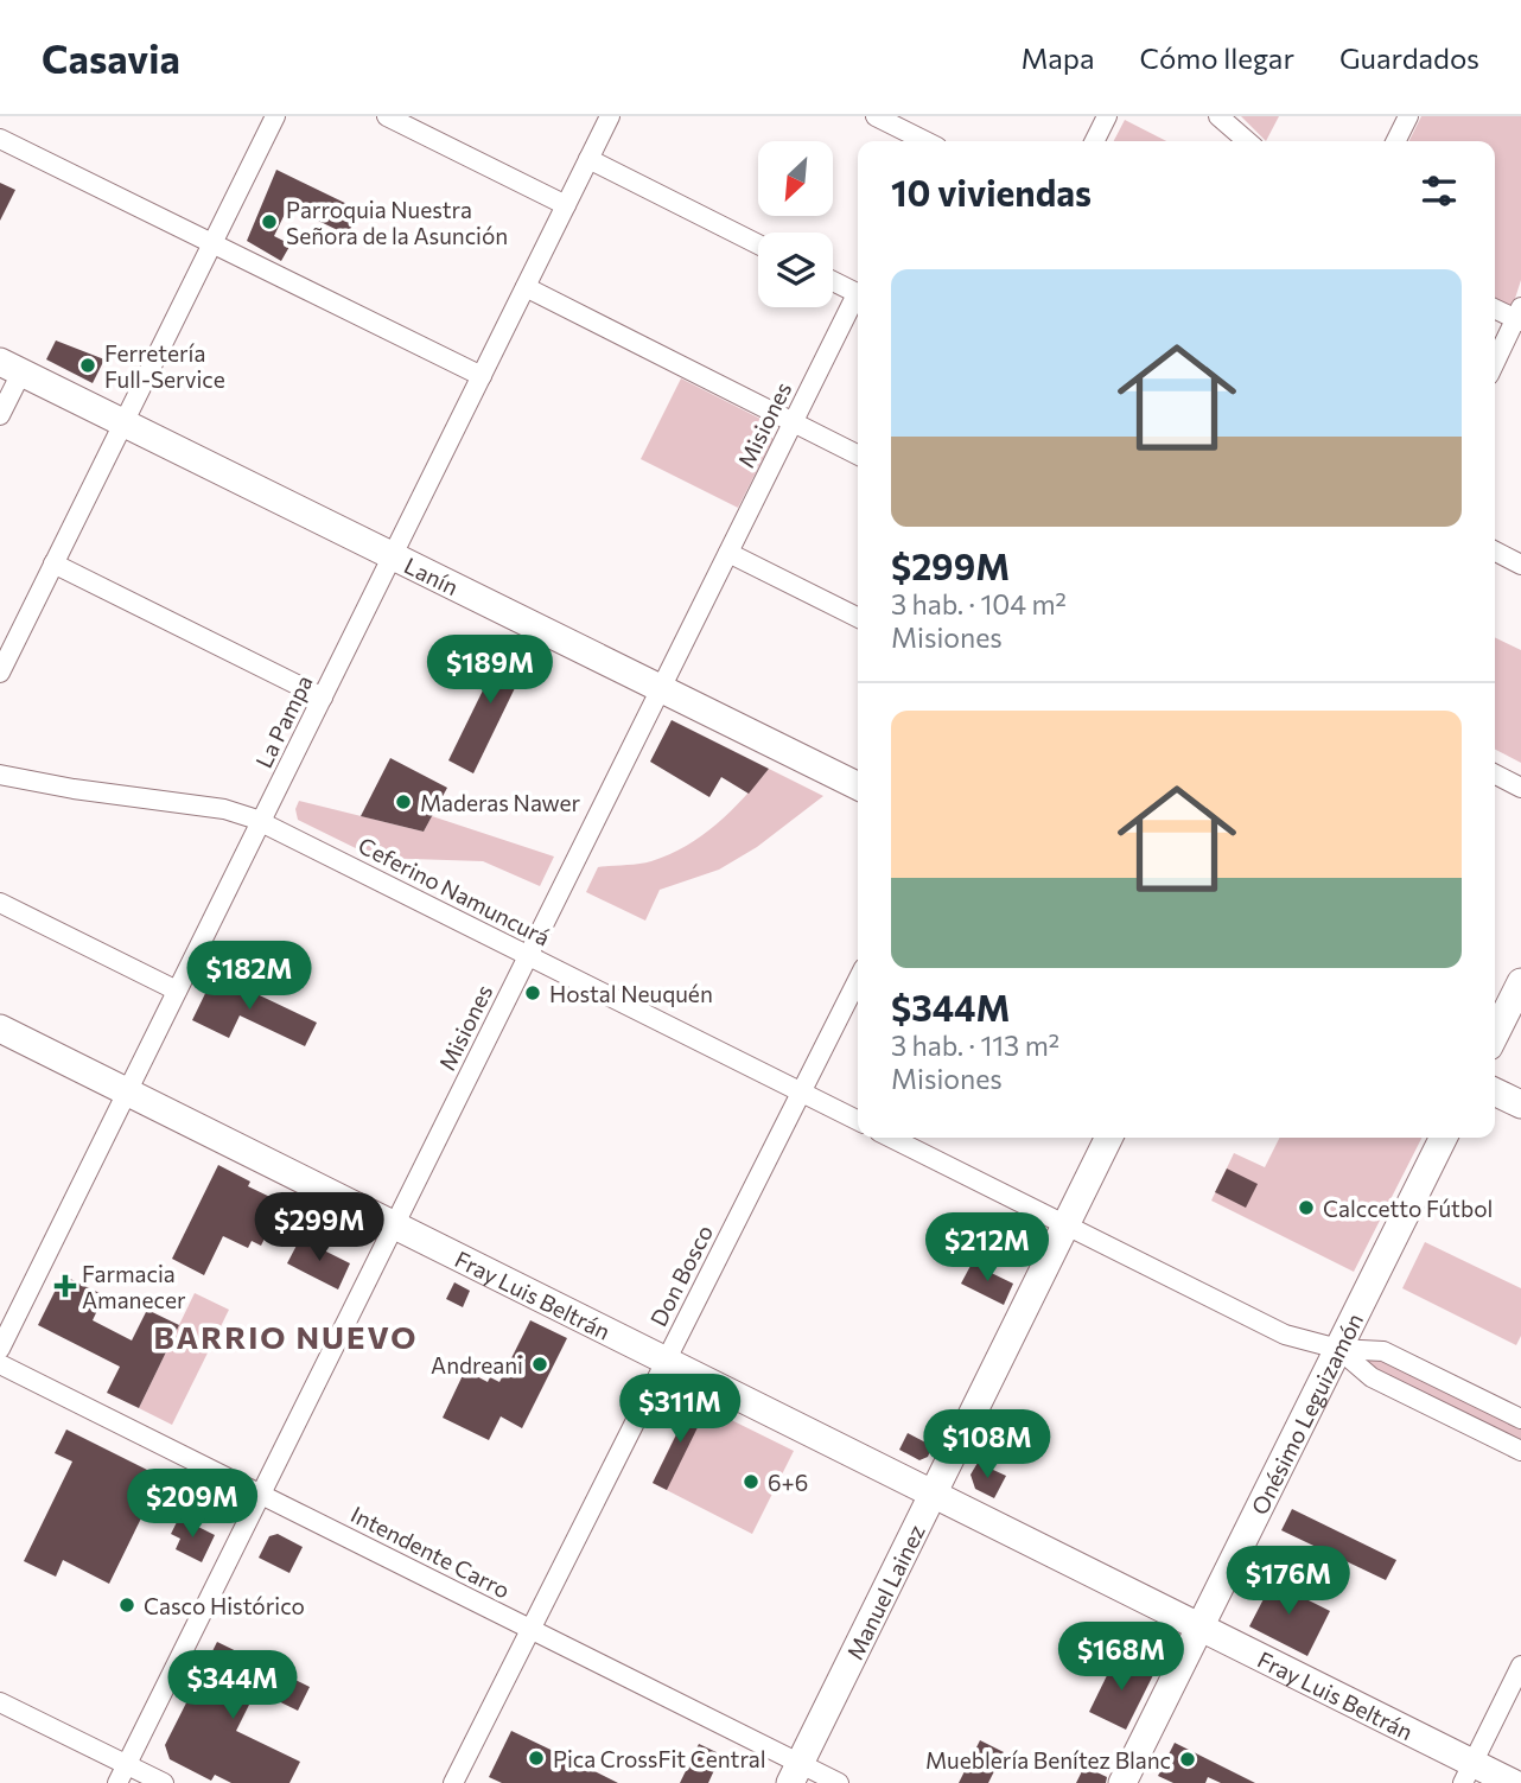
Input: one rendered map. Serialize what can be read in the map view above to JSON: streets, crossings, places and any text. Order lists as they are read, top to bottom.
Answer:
{
  "streets": {
    "street": [
      "Misiones",
      "Lanín",
      "La Pampa",
      "Ceferino Namuncurá",
      "Don Bosco",
      "Fray Luis Beltrán",
      "Onésimo Leguizamón",
      "Intendente Carro",
      "Manuel Lainez"
    ]
  },
  "crossings": [
    ["Misiones", "Lanín"],
    ["Misiones", "Ceferino Namuncurá"],
    ["Misiones", "Fray Luis Beltrán"],
    ["Misiones", "Intendente Carro"],
    ["Lanín", "La Pampa"],
    ["La Pampa", "Ceferino Namuncurá"],
    ["La Pampa", "Fray Luis Beltrán"],
    ["Ceferino Namuncurá", "Don Bosco"],
    ["Don Bosco", "Fray Luis Beltrán"],
    ["Don Bosco", "Intendente Carro"],
    ["Fray Luis Beltrán", "Onésimo Leguizamón"],
    ["Fray Luis Beltrán", "Manuel Lainez"],
    ["Intendente Carro", "Manuel Lainez"]
  ],
  "districts": ["BARRIO NUEVO"],
  "places": {
    "other": [
      "Parroquia Nuestra Señora de la Asunción",
      "Ferretería Full-Service",
      "Maderas Nawer",
      "Hostal Neuquén",
      "Calccetto Fútbol",
      "Andreani",
      "6+6",
      "Casco Histórico",
      "Pica CrossFit Central",
      "Mueblería Benítez Blanc"
    ],
    "health": ["Farmacia Amanecer"]
  },
  "north": "bottom left",
  "page": {
    "header": "Casavia",
    "nav": ["Mapa", "Cómo llegar", "Guardados"],
    "heading": "10 viviendas",
    "list": [
      {
        "name": "$299M",
        "note": "3 hab. · 104 m² · Misiones"
      },
      {
        "name": "$344M",
        "note": "3 hab. · 113 m² · Misiones"
      }
    ],
    "price": [
      "$189M",
      "$182M",
      "$299M",
      "$212M",
      "$311M",
      "$108M",
      "$209M",
      "$176M",
      "$168M",
      "$344M"
    ]
  }
}
